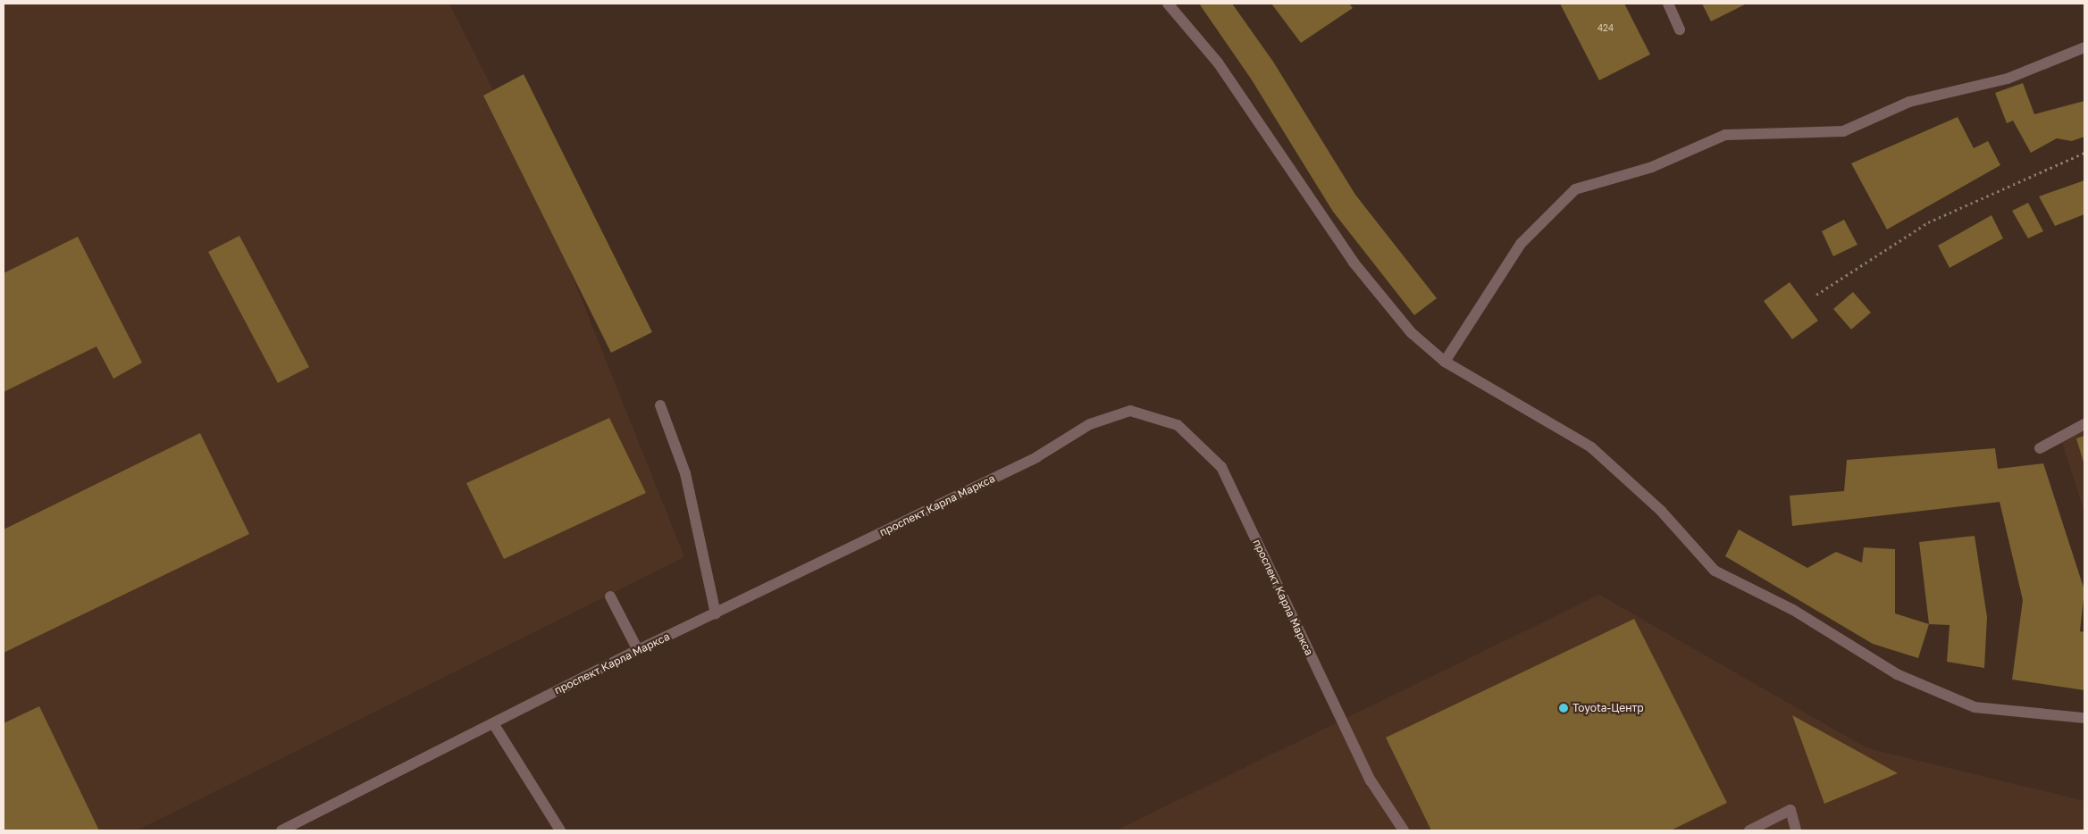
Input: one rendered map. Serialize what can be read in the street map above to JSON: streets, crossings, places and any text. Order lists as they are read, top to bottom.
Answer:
{
  "streets": {
    "street": ["проспект Карла Маркса"]
  },
  "places": ["Toyota-Центр"],
  "house_numbers": ["424"]
}
